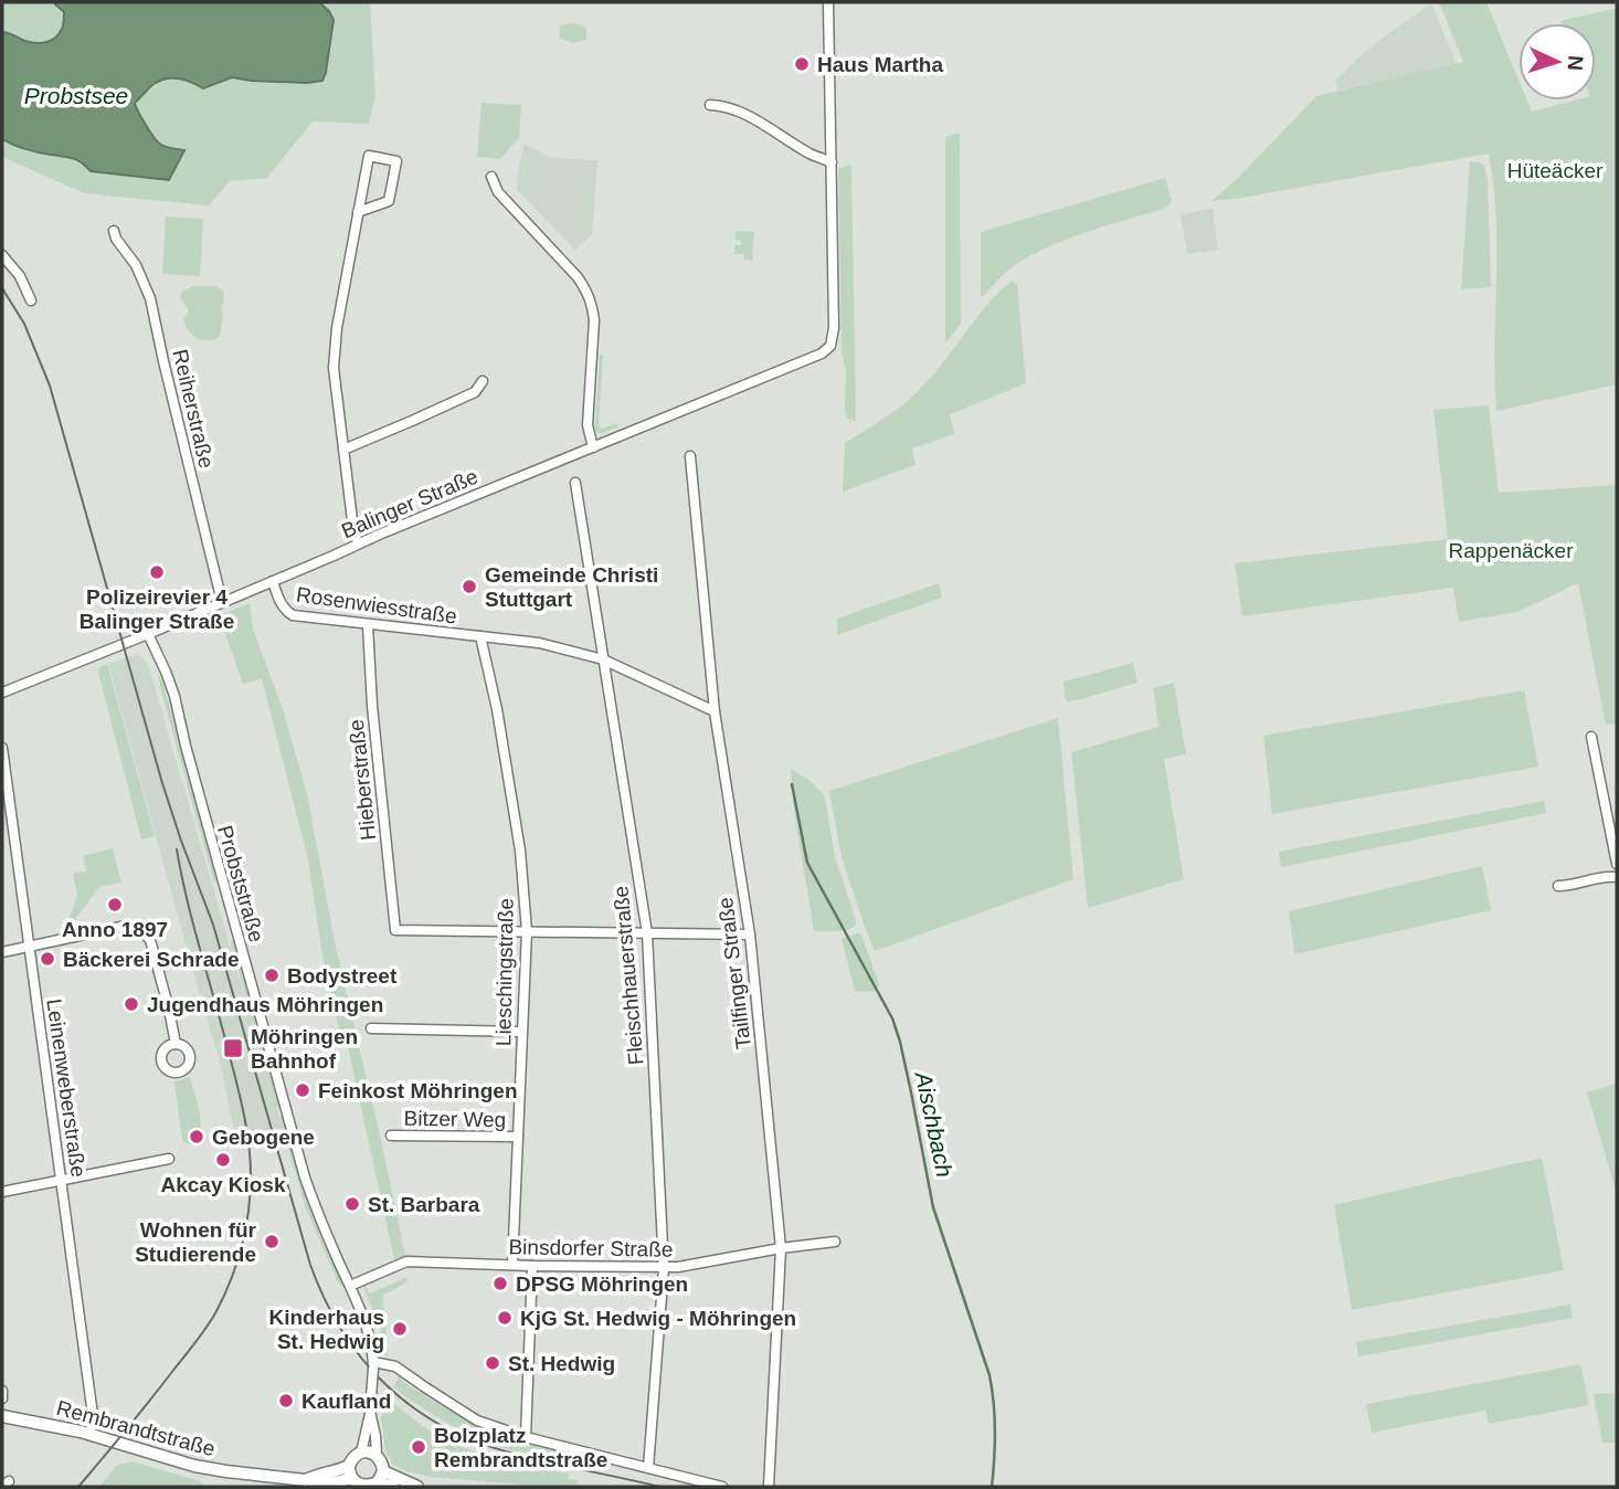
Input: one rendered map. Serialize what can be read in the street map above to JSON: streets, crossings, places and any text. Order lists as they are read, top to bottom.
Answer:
{
  "streets": {
    "street": [
      "Reiherstraße",
      "Balinger Straße",
      "Rosenwiesstraße",
      "Hieberstraße",
      "Probststraße",
      "Lieschingstraße",
      "Tailfinger Straße",
      "Fleischhauerstraße",
      "Leinenweberstraße",
      "Bitzer Weg",
      "Binsdorfer Straße",
      "Rembrandtstraße"
    ]
  },
  "crossings": [
    ["Reiherstraße", "Balinger Straße"],
    ["Balinger Straße", "Rosenwiesstraße"],
    ["Balinger Straße", "Probststraße"],
    ["Rosenwiesstraße", "Hieberstraße"],
    ["Rosenwiesstraße", "Lieschingstraße"],
    ["Rosenwiesstraße", "Tailfinger Straße"],
    ["Rosenwiesstraße", "Fleischhauerstraße"],
    ["Hieberstraße", "Lieschingstraße"],
    ["Probststraße", "Binsdorfer Straße"],
    ["Probststraße", "Rembrandtstraße"],
    ["Lieschingstraße", "Bitzer Weg"],
    ["Lieschingstraße", "Binsdorfer Straße"],
    ["Tailfinger Straße", "Binsdorfer Straße"],
    ["Fleischhauerstraße", "Binsdorfer Straße"],
    ["Leinenweberstraße", "Rembrandtstraße"]
  ],
  "water": ["Probstsee", "Aischbach"],
  "parks": ["Hüteäcker", "Rappenäcker"],
  "places": {
    "other": [
      "Haus Martha",
      "Polizeirevier 4 Balinger Straße",
      "Gemeinde Christi Stuttgart",
      "Anno 1897",
      "Bäckerei Schrade",
      "Bodystreet",
      "Jugendhaus Möhringen",
      "Feinkost Möhringen",
      "Gebogene",
      "Akcay Kiosk",
      "St. Barbara",
      "Wohnen für Studierende",
      "DPSG Möhringen",
      "KjG St. Hedwig - Möhringen",
      "Kinderhaus St. Hedwig",
      "St. Hedwig",
      "Kaufland",
      "Bolzplatz Rembrandtstraße"
    ],
    "transit": ["Möhringen Bahnhof"]
  },
  "north": "right"
}
